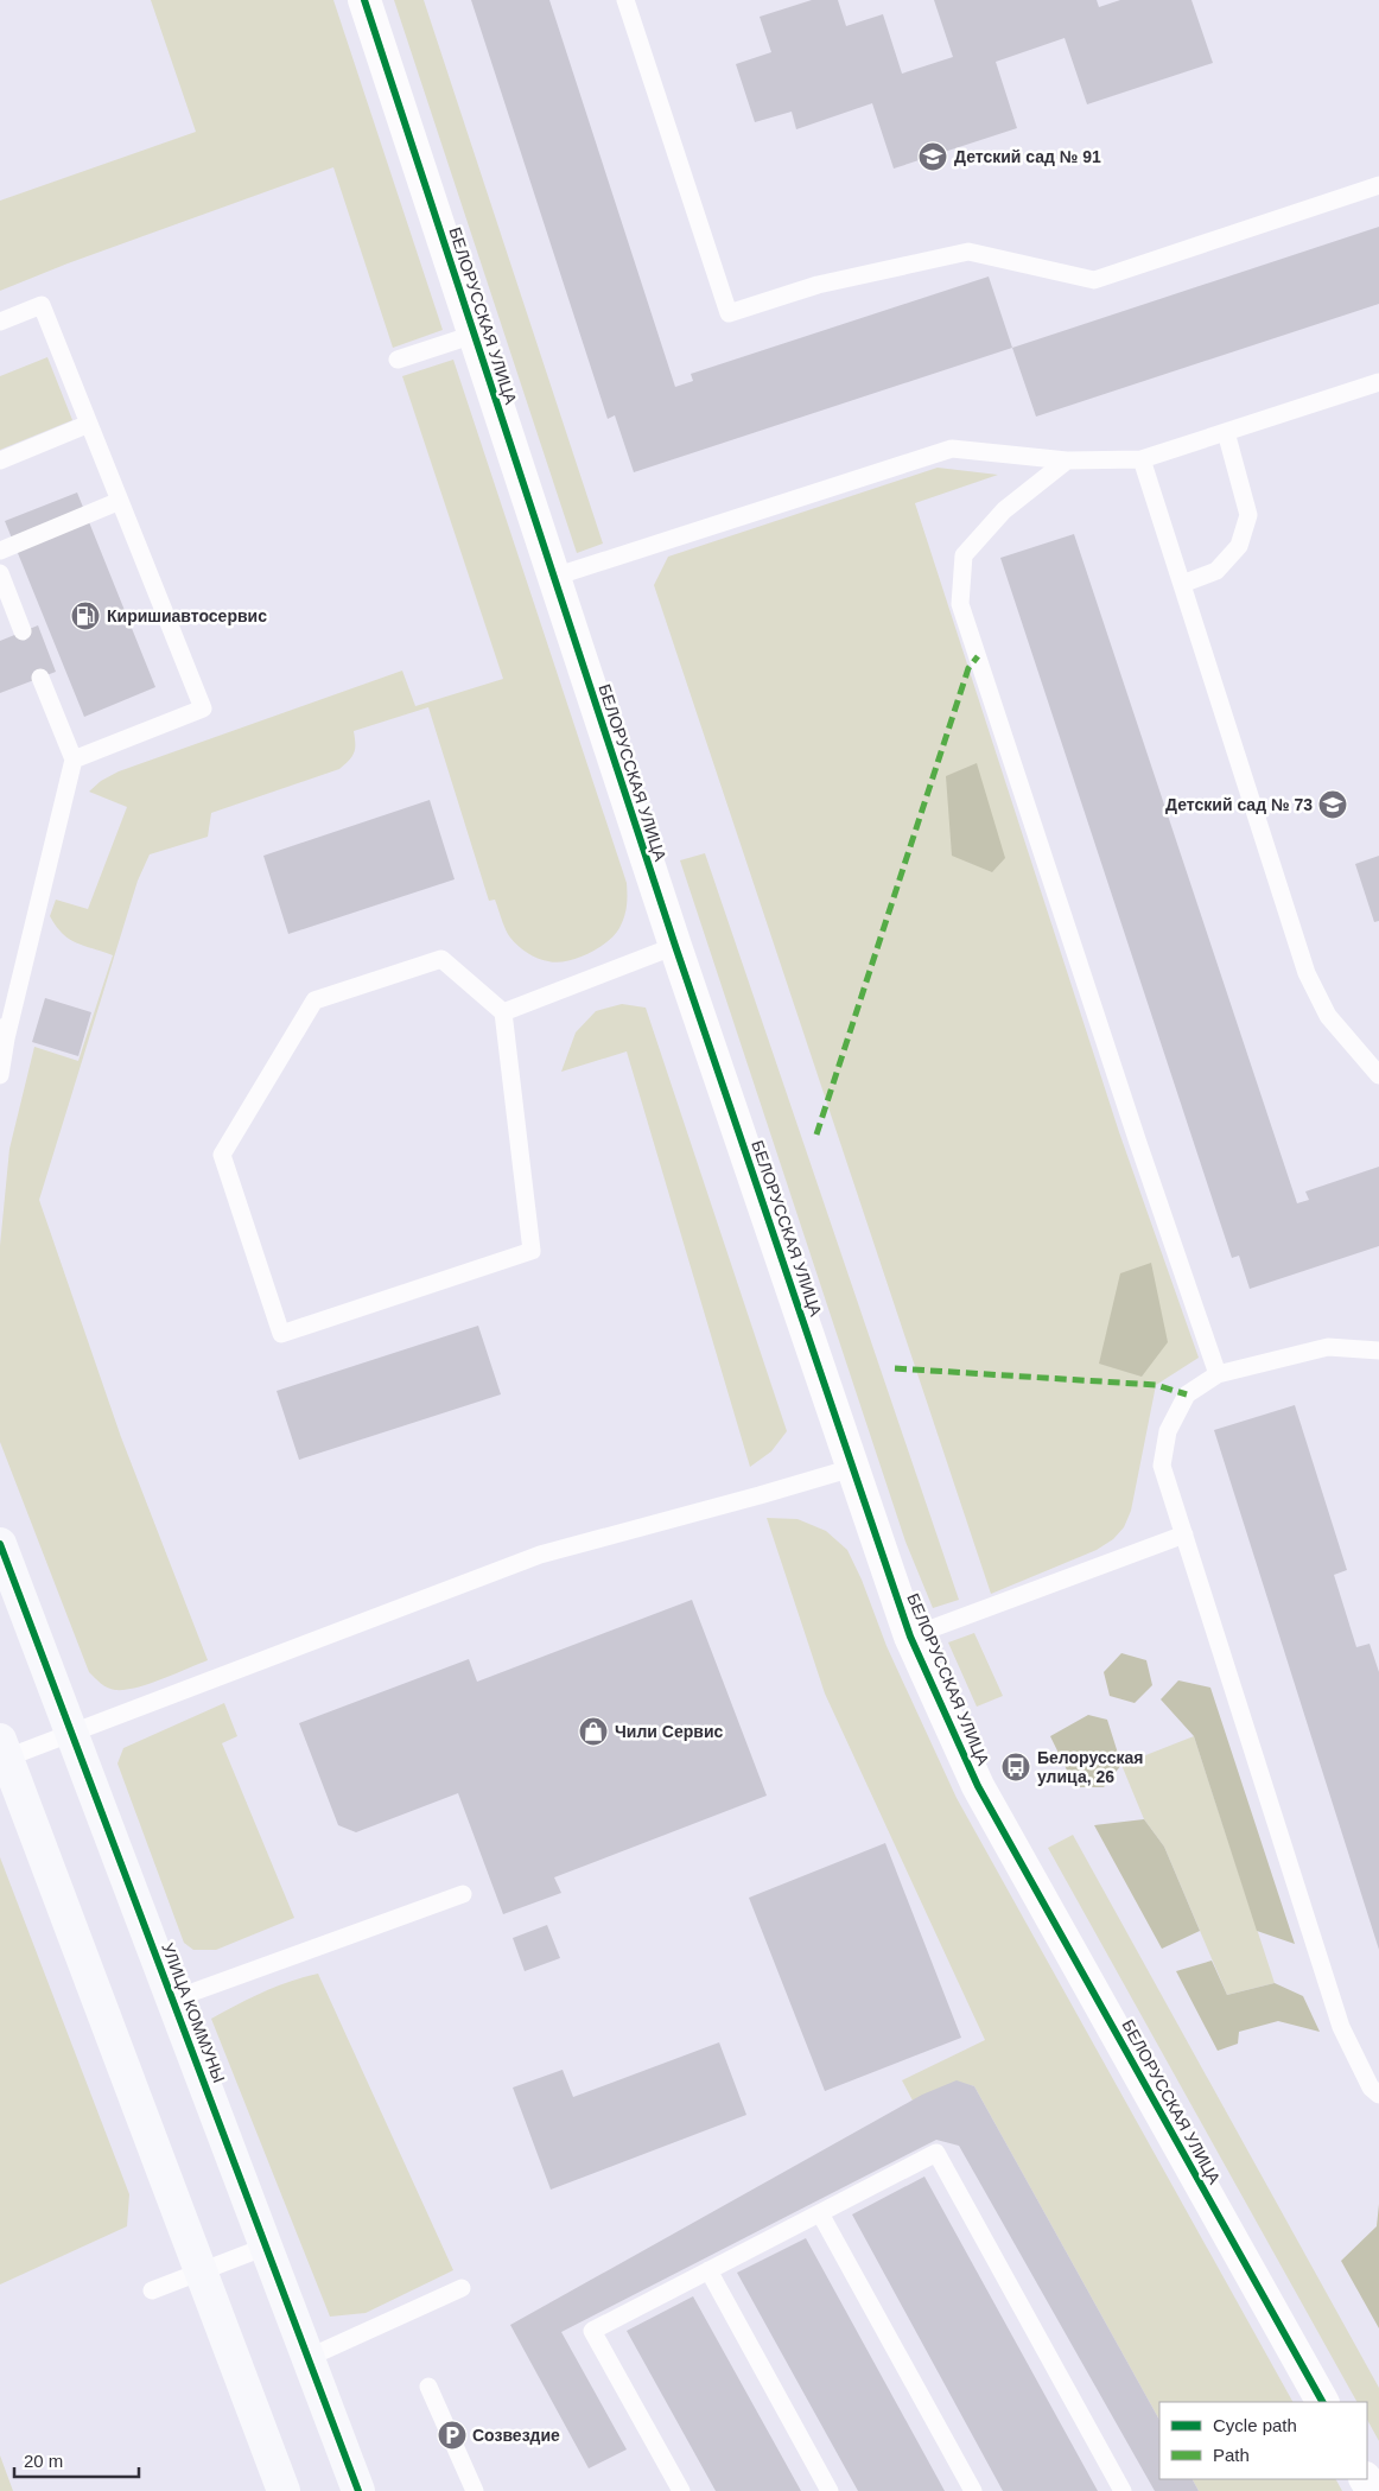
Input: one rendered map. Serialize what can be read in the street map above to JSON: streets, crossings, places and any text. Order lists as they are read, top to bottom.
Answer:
{
  "streets": {
    "street": ["БЕЛОРУССКАЯ УЛИЦА", "УЛИЦА КОММУНЫ"]
  },
  "places": {
    "school or university": ["Детский сад № 91", "Детский сад № 73"],
    "fuel station": ["Киришиавтосервис"],
    "shop": ["Чили Сервис"],
    "bus stop": ["Белорусская улица, 26"],
    "parking": ["Созвездие"]
  },
  "legend": ["Cycle path", "Path"],
  "scale_bar": "20 m"
}
